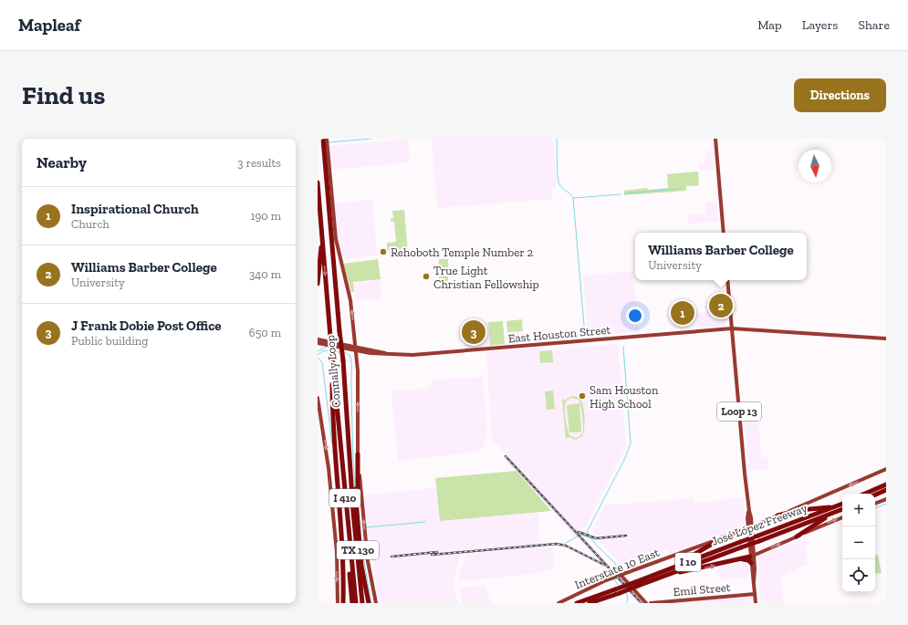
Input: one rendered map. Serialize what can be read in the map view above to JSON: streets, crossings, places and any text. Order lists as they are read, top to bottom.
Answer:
{
  "streets": {
    "highway": [
      "Connally Loop",
      "I 410",
      "José López Freeway",
      "TX 130",
      "I 10"
    ],
    "main road": [
      "East Houston Street",
      "Loop 13",
      "Interstate 10 East",
      "Emil Street"
    ]
  },
  "crossings": [
    ["East Houston Street", "Loop 13"],
    ["Connally Loop", "TX 130"],
    ["Loop 13", "Interstate 10 East"],
    ["Loop 13", "Emil Street"]
  ],
  "places": ["Rehoboth Temple Number 2", "True Light Christian Fellowship", "Sam Houston High School"],
  "north": "bottom",
  "page": {
    "header": "Mapleaf",
    "nav": ["Map", "Layers", "Share"],
    "buttons": "Directions",
    "title": "Find us",
    "heading": ["Nearby", "3 results"],
    "list": [
      {
        "mark": "1",
        "name": "Inspirational Church",
        "note": "Church",
        "value": "190 m"
      },
      {
        "mark": "2",
        "name": "Williams Barber College",
        "note": "University",
        "value": "340 m"
      },
      {
        "mark": "3",
        "name": "J Frank Dobie Post Office",
        "note": "Public building",
        "value": "650 m"
      }
    ],
    "popup": ["Williams Barber College", "University"],
    "pins": ["2", "1", "3"],
    "map_buttons": ["+", "−"]
  }
}
